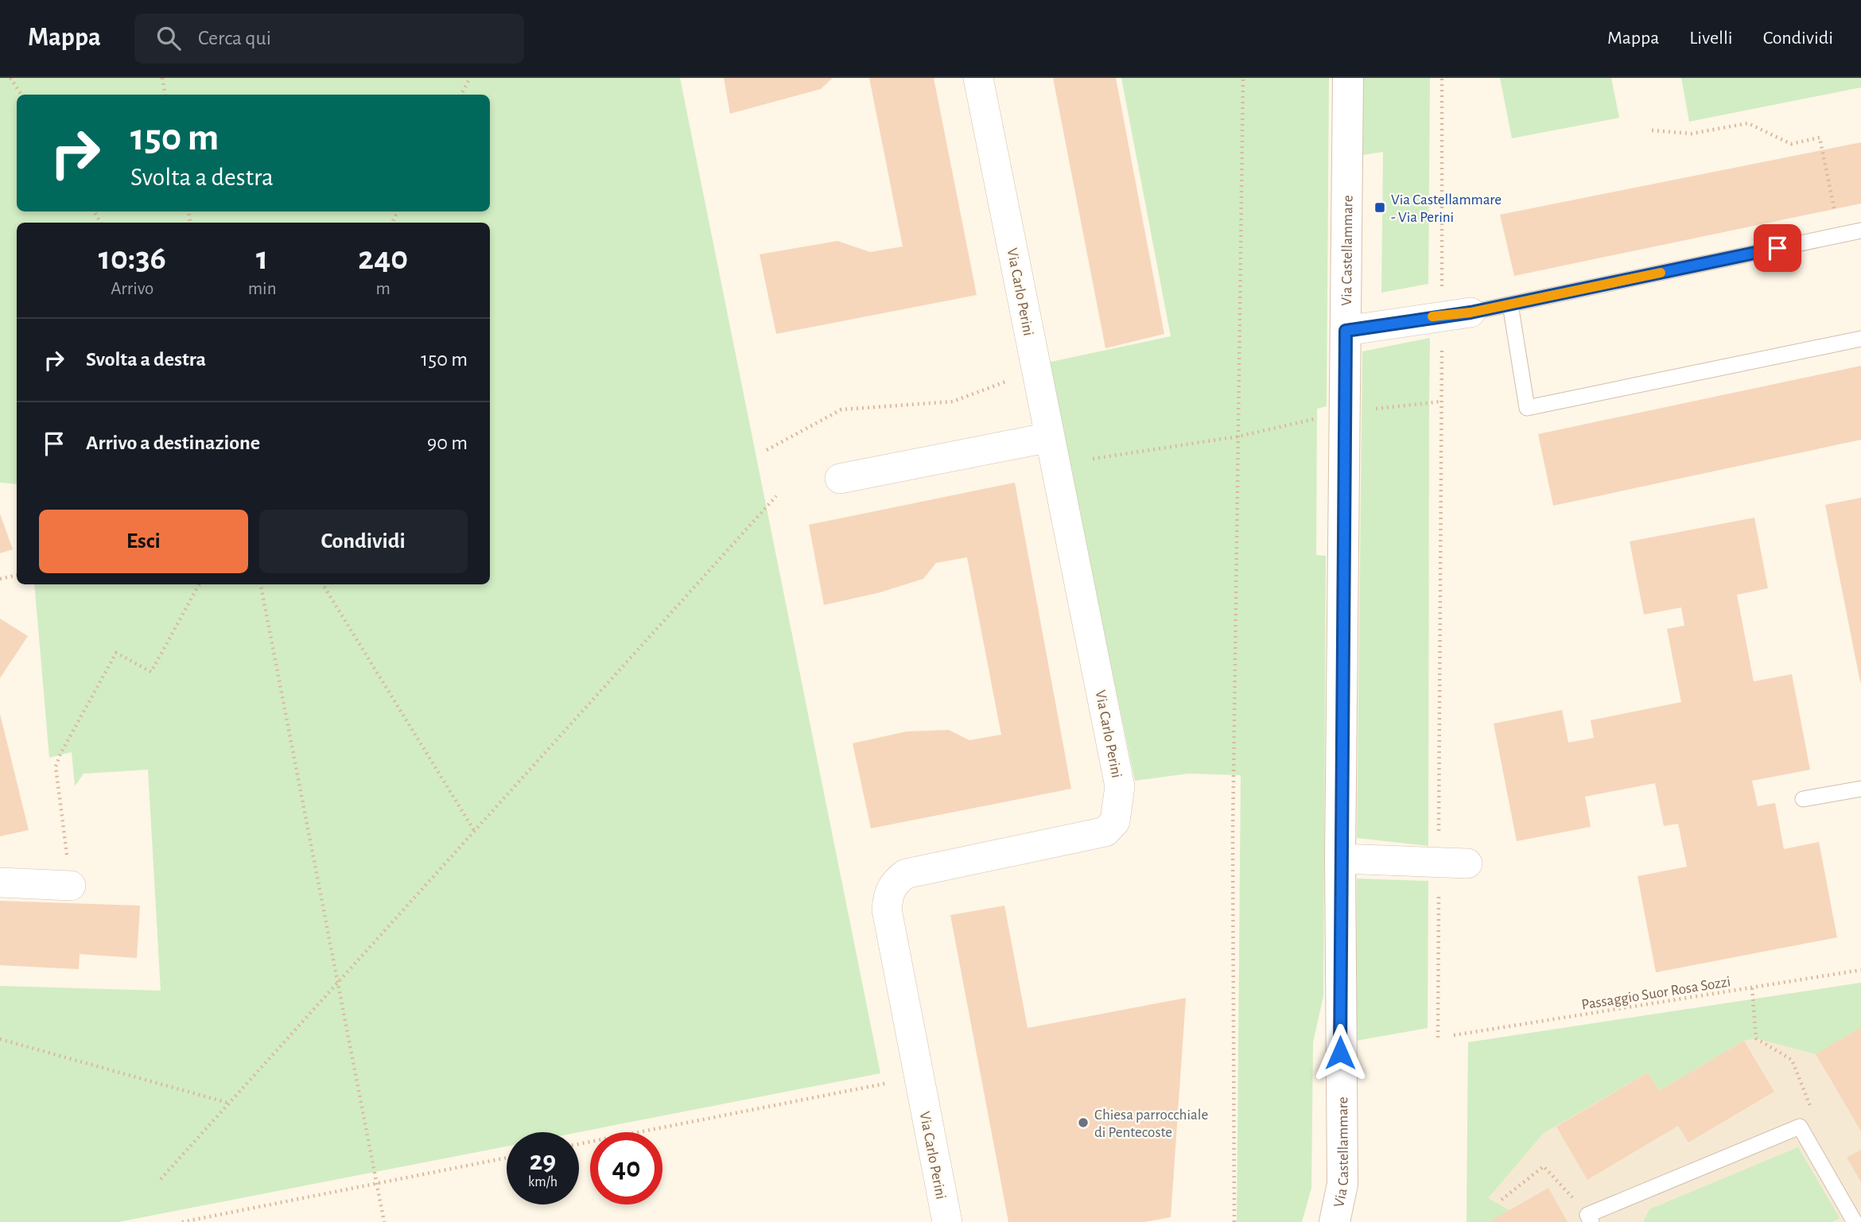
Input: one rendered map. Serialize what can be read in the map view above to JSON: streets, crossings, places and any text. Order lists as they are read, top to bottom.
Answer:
{
  "streets": {
    "street": ["Via Castellammare", "Via Carlo Perini"],
    "path": ["Passaggio Suor Rosa Sozzi"]
  },
  "places": {
    "transit": ["Via Castellammare - Via Perini"],
    "other": ["Chiesa parrocchiale di Pentecoste"]
  },
  "page": {
    "header": "Mappa",
    "search": "Cerca qui",
    "nav": ["Mappa", "Livelli", "Condividi"],
    "turn": ["150 m", "Svolta a destra"],
    "eta": [
      "10:36",
      "Arrivo",
      "1",
      "min",
      "240",
      "m"
    ],
    "list": [
      {
        "name": "Svolta a destra",
        "value": "150 m"
      },
      {
        "name": "Arrivo a destinazione",
        "value": "90 m"
      }
    ],
    "buttons": ["Esci", "Condividi"],
    "speed": "29 km/h",
    "limit": "40"
  }
}
